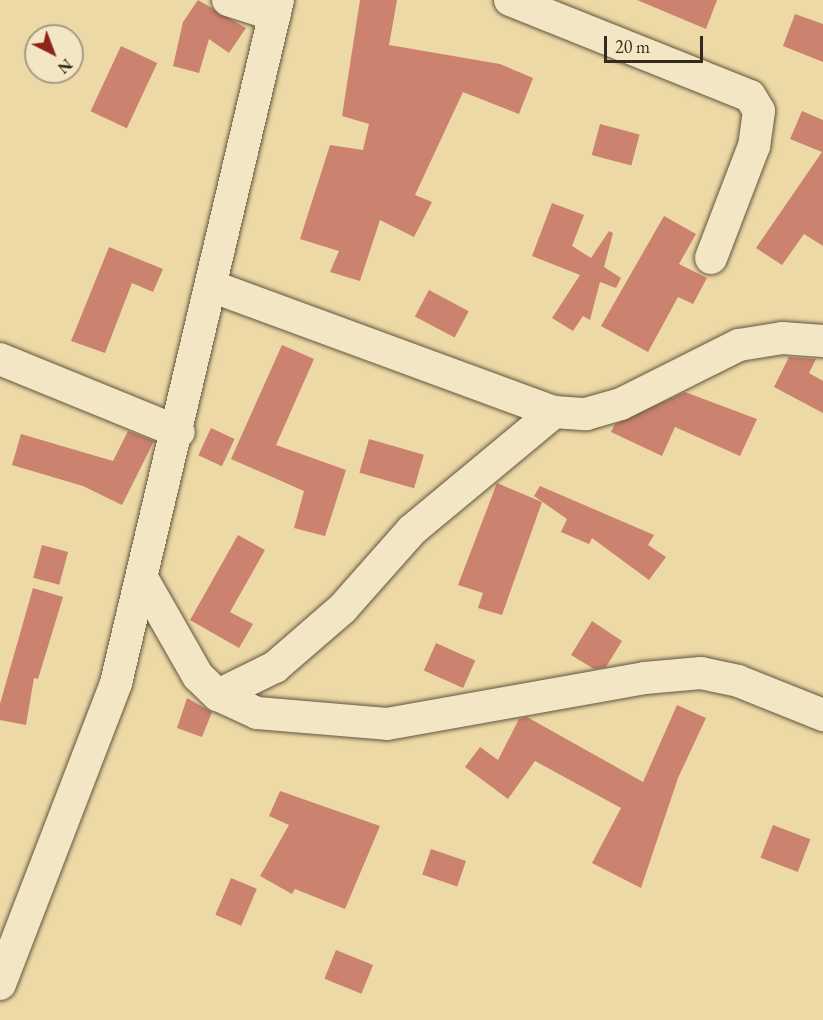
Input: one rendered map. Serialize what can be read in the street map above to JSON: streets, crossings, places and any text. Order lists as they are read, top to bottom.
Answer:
{
  "scale_bar": "20 m",
  "north": "bottom right"
}
